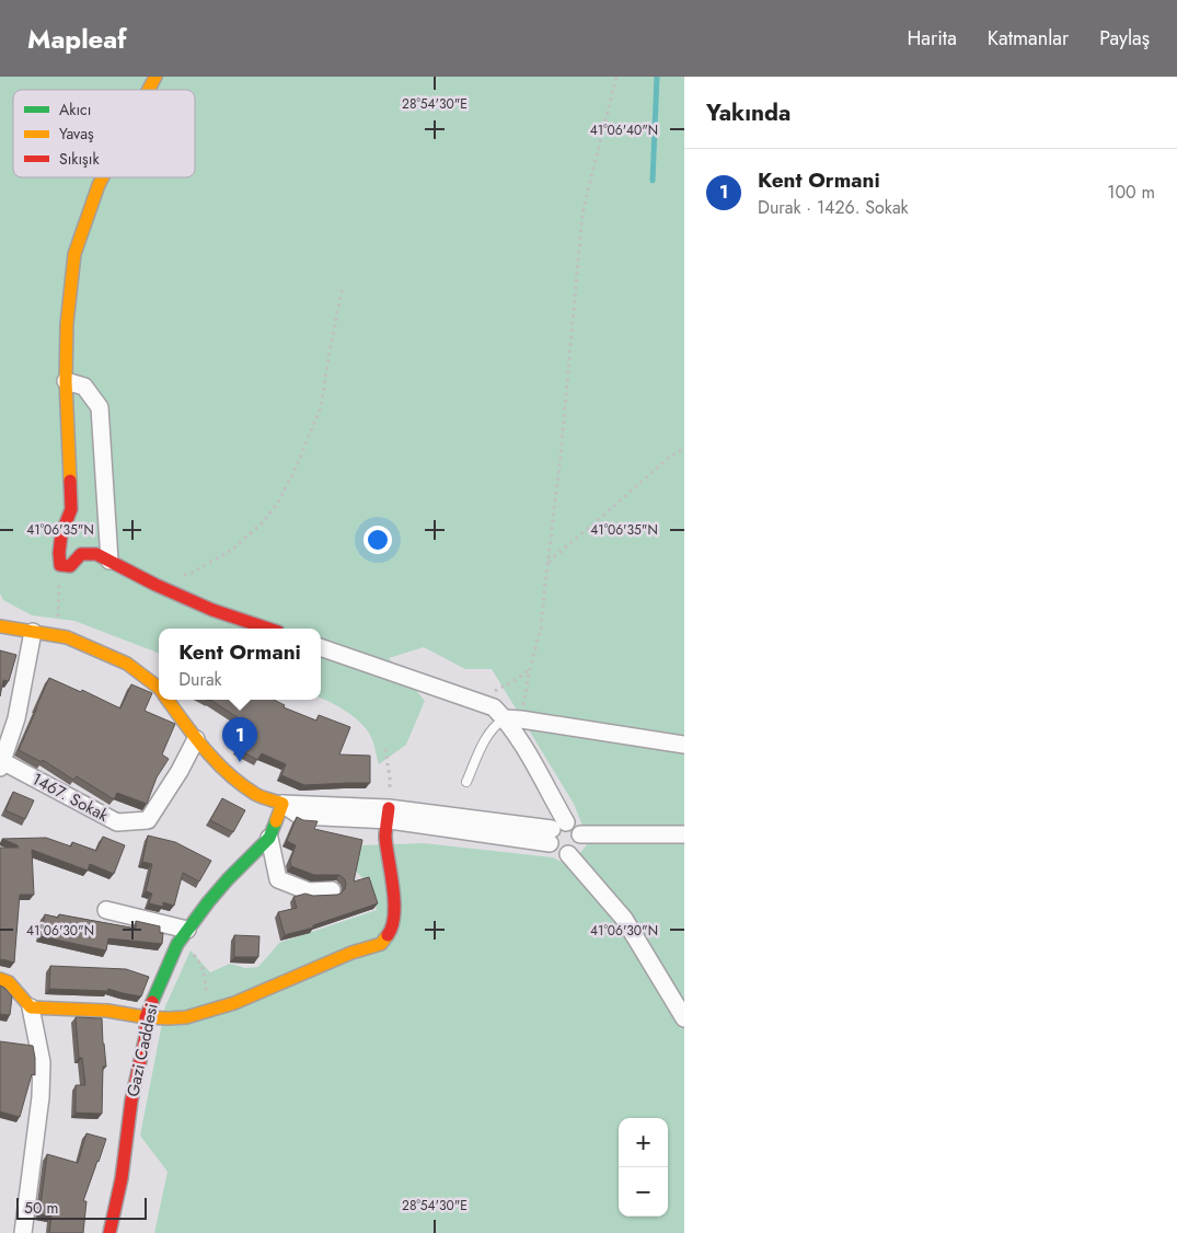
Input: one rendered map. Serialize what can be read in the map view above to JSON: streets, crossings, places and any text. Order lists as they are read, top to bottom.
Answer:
{
  "streets": {
    "street": ["1467. Sokak", "Gazi Caddesi"]
  },
  "legend": ["Akıcı", "Yavaş", "Sıkışık"],
  "scale_bar": "50 m",
  "page": {
    "header": "Mapleaf",
    "nav": ["Harita", "Katmanlar", "Paylaş"],
    "heading": "Yakında",
    "list": [
      {
        "mark": "1",
        "name": "Kent Ormani",
        "note": "Durak · 1426. Sokak",
        "value": "100 m"
      }
    ],
    "popup": ["Kent Ormani", "Durak"],
    "pins": "1",
    "map_buttons": ["+", "−"],
    "scale": "50 m"
  },
  "coordinates": [
    "28°54'30\"E",
    "41°06'40\"N",
    "41°06'35\"N",
    "41°06'30\"N"
  ]
}
